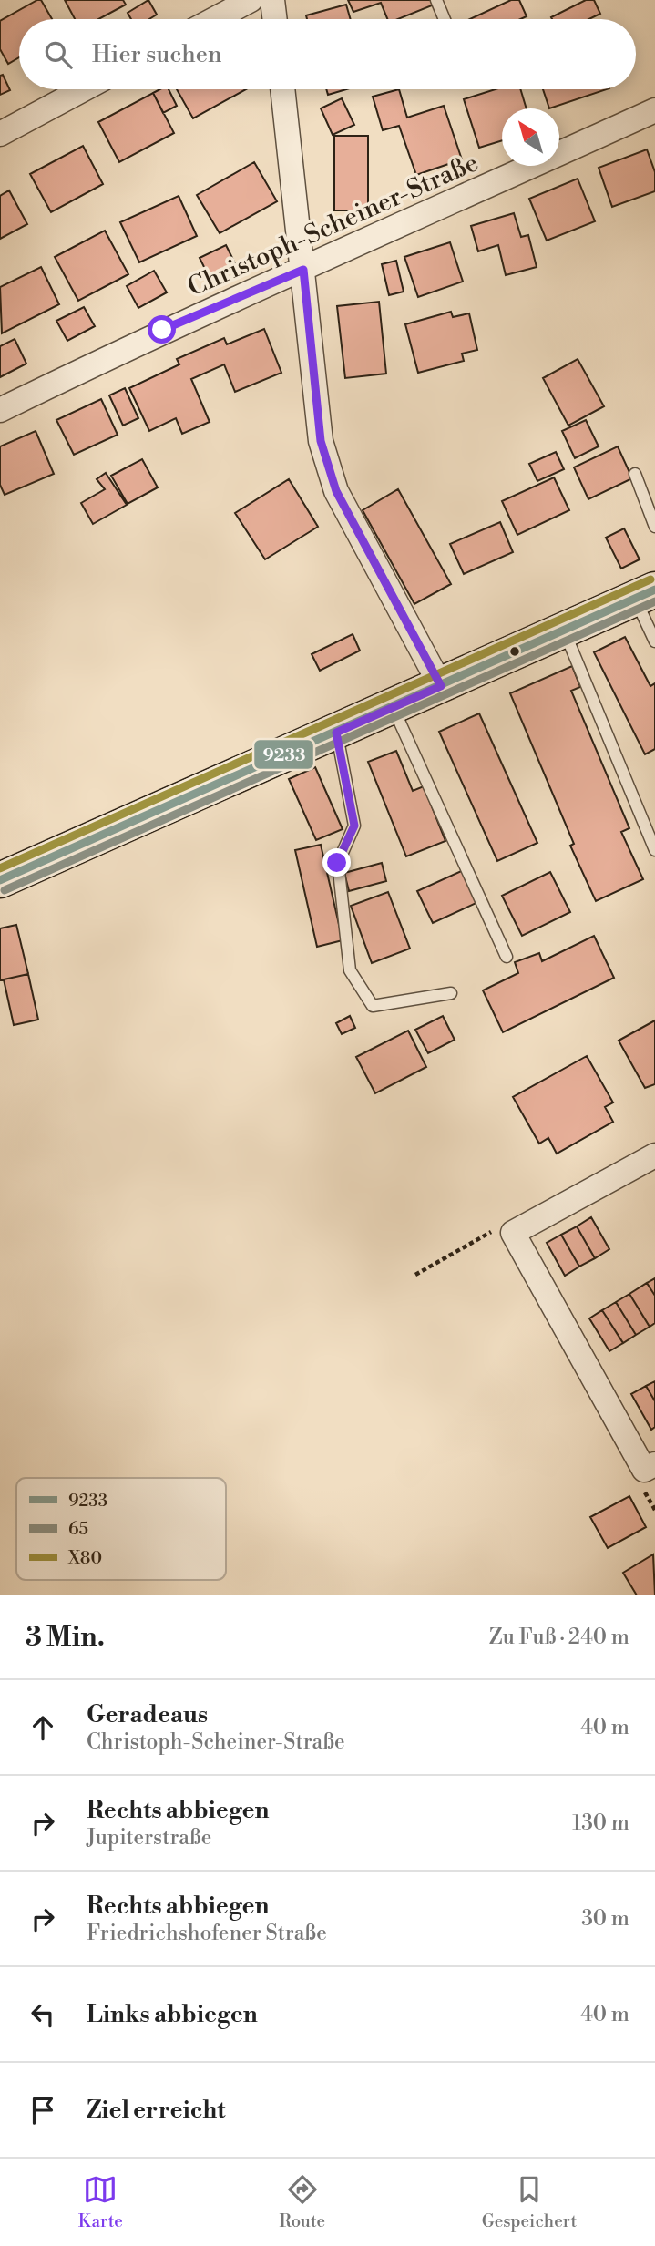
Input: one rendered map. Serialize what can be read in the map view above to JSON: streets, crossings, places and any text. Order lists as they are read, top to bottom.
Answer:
{
  "streets": {
    "street": ["Christoph-Scheiner-Straße"]
  },
  "lines": ["transit line X80", "transit line 9233", "transit line 65"],
  "legend": ["9233", "65", "X80"],
  "north": "top left",
  "page": {
    "search": "Hier suchen",
    "heading": ["3 Min.", "Zu Fuß · 240 m"],
    "list": [
      ["Geradeaus", "Christoph-Scheiner-Straße", "40 m"],
      ["Rechts abbiegen", "Jupiterstraße", "130 m"],
      ["Rechts abbiegen", "Friedrichshofener Straße", "30 m"],
      ["Links abbiegen", "40 m"],
      "Ziel erreicht"
    ],
    "nav": ["Karte", "Route", "Gespeichert"]
  }
}
